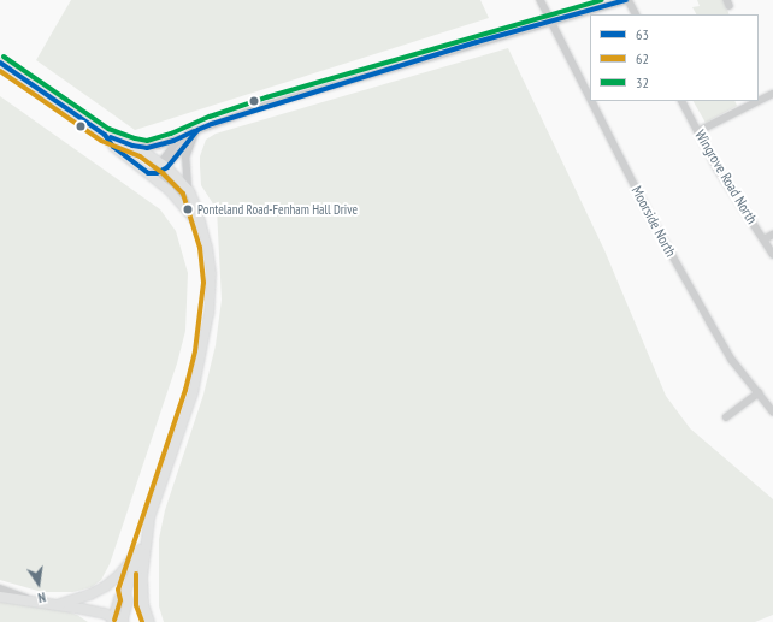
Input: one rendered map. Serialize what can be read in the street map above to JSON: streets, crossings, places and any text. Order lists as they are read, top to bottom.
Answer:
{
  "streets": {
    "street": ["Wingrove Road North", "Moorside North"]
  },
  "places": ["Ponteland Road-Fenham Hall Drive"],
  "lines": ["transit line 63", "transit line 32", "transit line 62"],
  "legend": ["63", "62", "32"],
  "north": "bottom"
}
